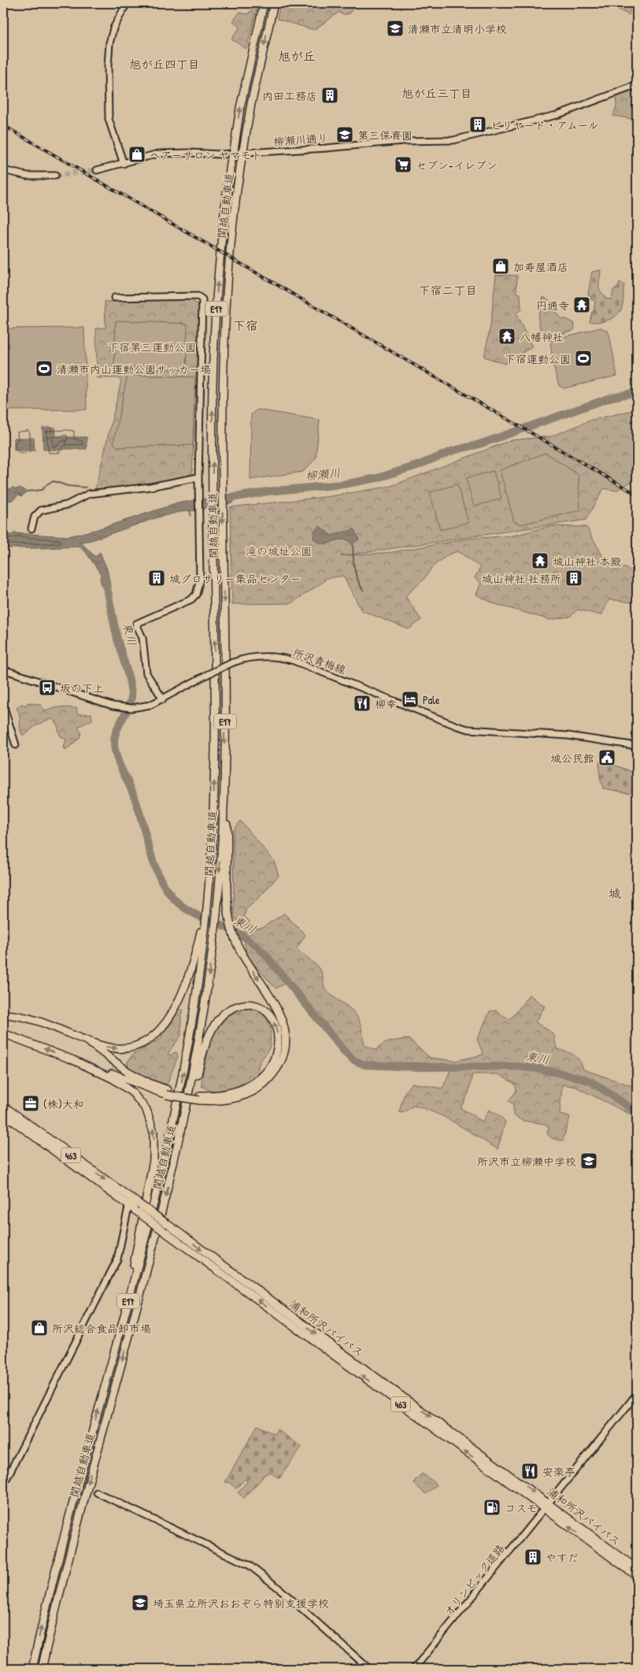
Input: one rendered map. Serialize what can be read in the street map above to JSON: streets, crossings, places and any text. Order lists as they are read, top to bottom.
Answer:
{
  "streets": {
    "highway": [
      "関越自動車道",
      "E17",
      "463",
      "浦和所沢バイパス"
    ],
    "street": ["柳瀬川通り", "所沢青梅線", "オリンピック道路"]
  },
  "crossings": [
    ["浦和所沢バイパス", "オリンピック道路"]
  ],
  "districts": [
    "旭が丘",
    "旭が丘四丁目",
    "旭が丘三丁目",
    "下宿二丁目",
    "下宿",
    "城"
  ],
  "water": ["柳瀬川", "東川"],
  "parks": ["下宿第三運動公園", "滝の城址公園"],
  "places": {
    "school or university": [
      "清瀬市立清明小学校",
      "第三保育園",
      "所沢市立柳瀬中学校",
      "埼玉県立所沢おおぞら特別支援学校"
    ],
    "building": [
      "内田工務店",
      "ビリヤード・アムール",
      "城グロサリー集品センター",
      "城山神社 社務所",
      "やすだ"
    ],
    "shop": ["ヘアーサロン ヤマモト", "加寿屋酒店", "所沢総合食品卸市場"],
    "supermarket": ["セブン-イレブン"],
    "temple": ["円通寺", "八幡神社", "城山神社 本殿"],
    "sports": ["下宿運動公園", "清瀬市内山運動公園サッカー場"],
    "bus stop": ["坂の下上"],
    "hotel": ["Pale"],
    "restaurant": ["柳幸", "安楽亭"],
    "public building": ["城公民館"],
    "office": ["(株)大和"],
    "fuel station": ["コスモ"]
  }
}
